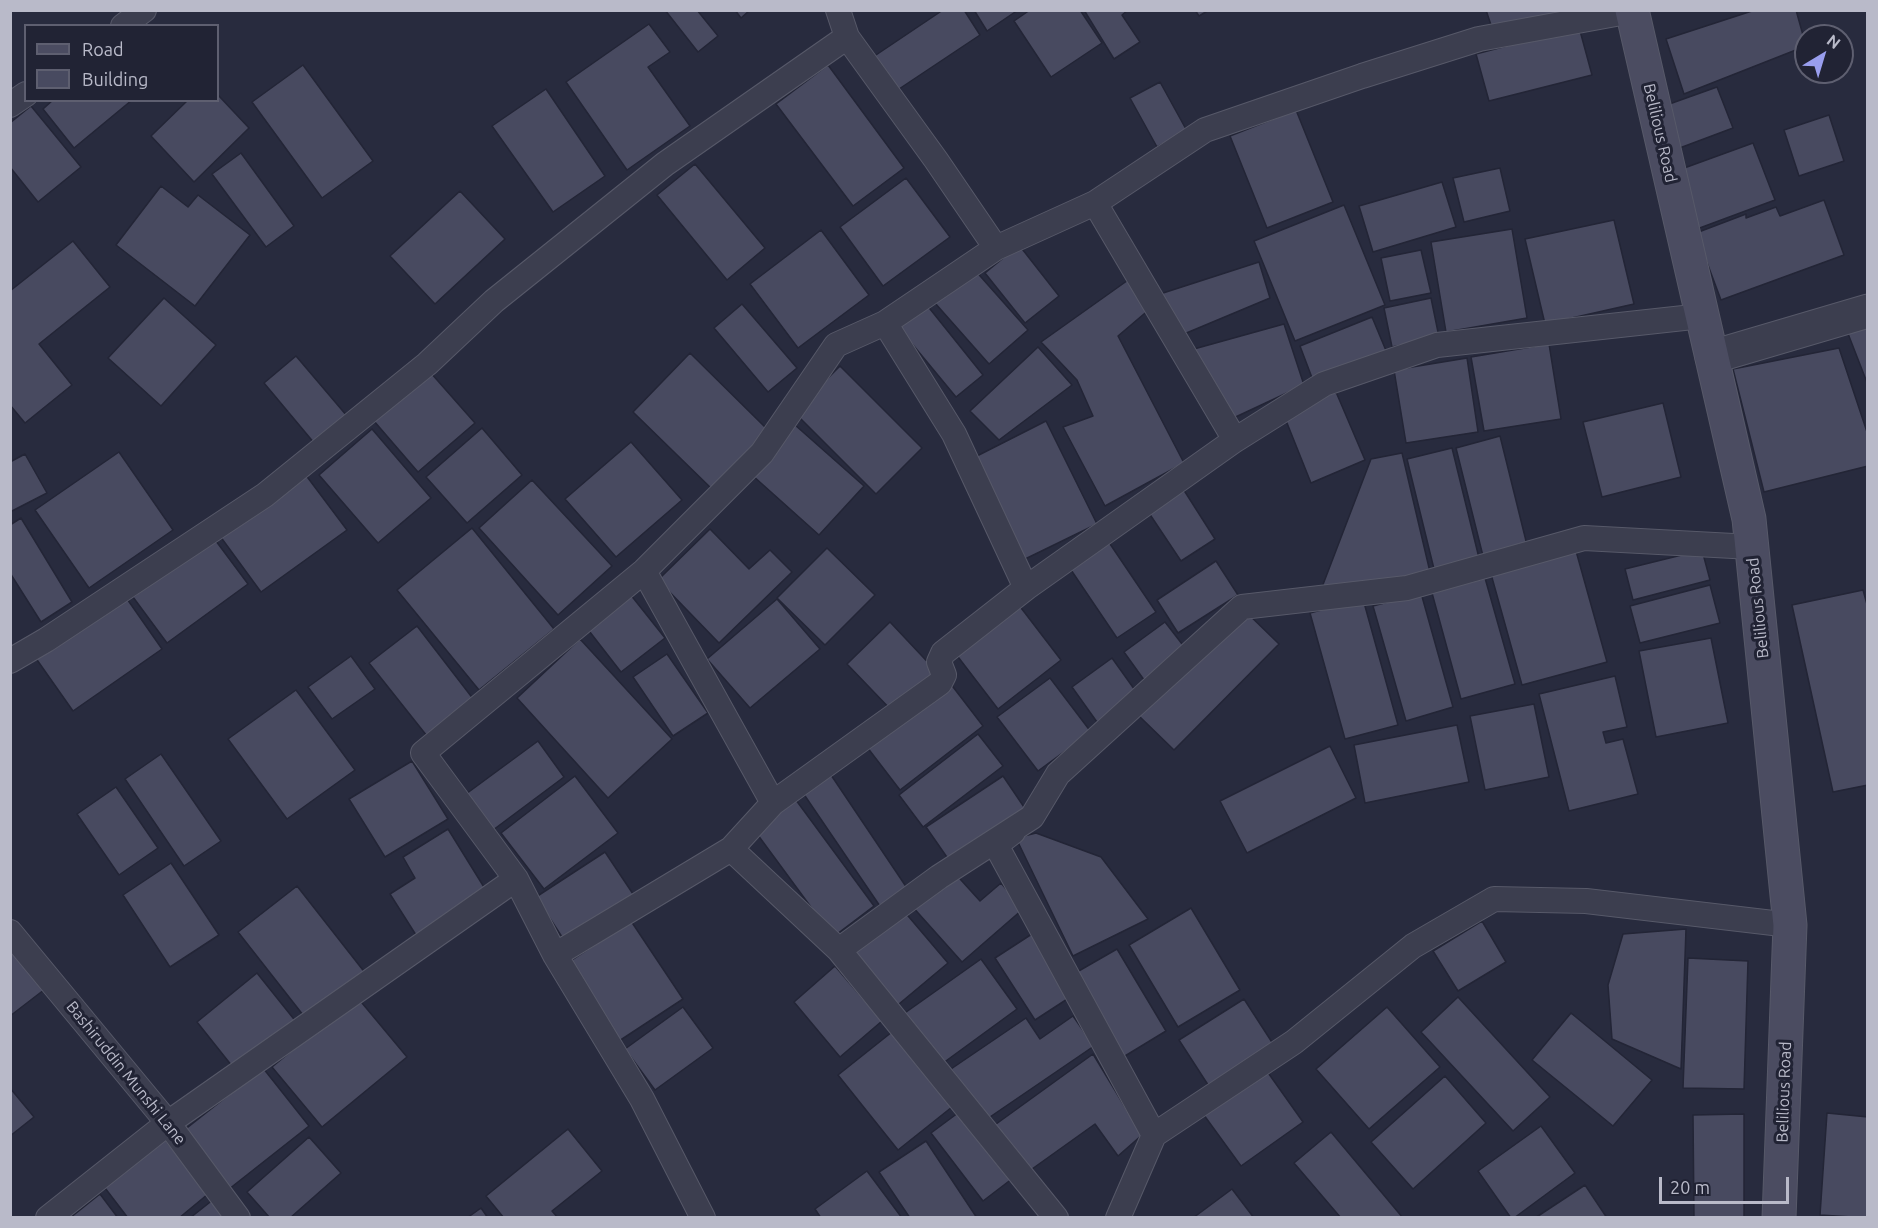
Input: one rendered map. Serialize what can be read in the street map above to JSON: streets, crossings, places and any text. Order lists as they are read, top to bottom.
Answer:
{
  "streets": {
    "main road": ["Belilious Road"],
    "lane": ["Bashiruddin Munshi Lane"]
  },
  "legend": ["Road", "Building"],
  "scale_bar": "20 m",
  "north": "top right"
}
